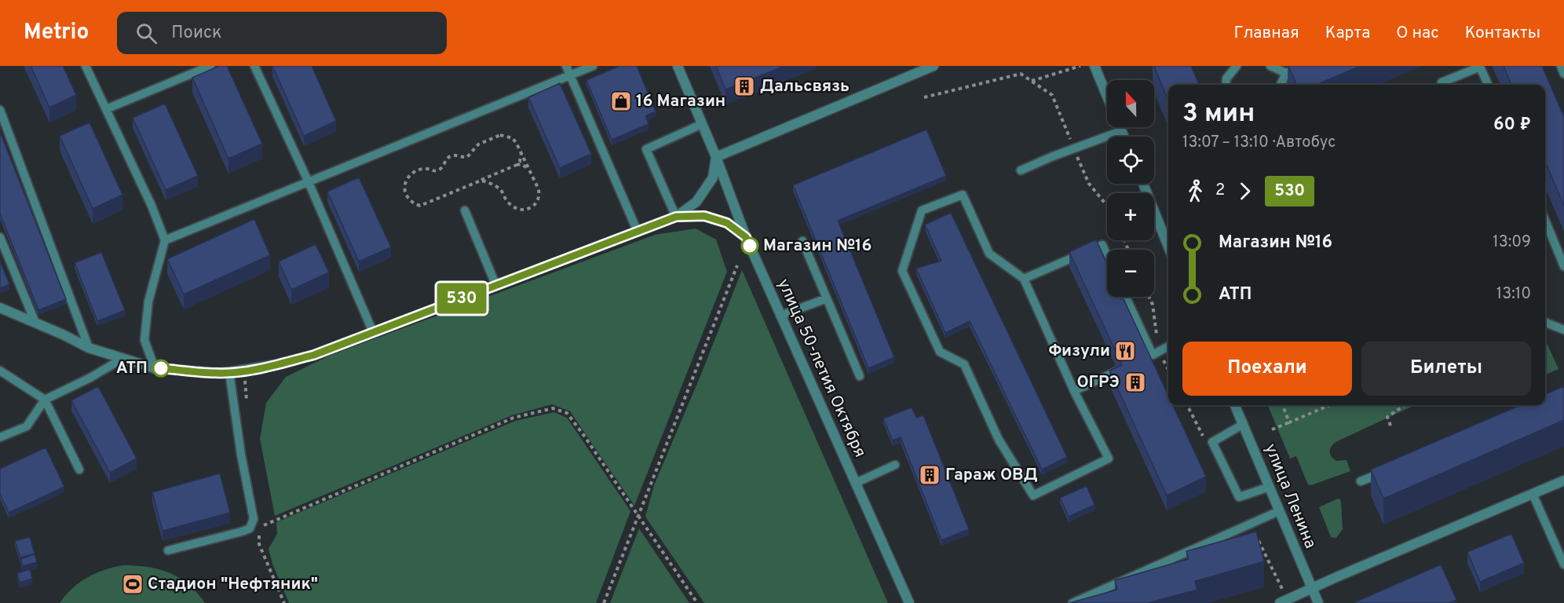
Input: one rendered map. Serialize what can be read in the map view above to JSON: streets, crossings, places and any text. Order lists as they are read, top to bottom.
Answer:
{
  "streets": {
    "street": ["улица 50-летия Октября", "улица Ленина"]
  },
  "places": {
    "building": ["Дальсвязь", "ОГРЭ", "Гараж ОВД"],
    "shop": ["16 Магазин"],
    "other": ["Магазин №16", "АТП"],
    "restaurant": ["Физули"],
    "sports": ["Стадион \"Нефтяник\""]
  },
  "lines": ["bus line 530"],
  "north": "top",
  "page": {
    "header": "Metrio",
    "search": "Поиск",
    "nav": [
      "Главная",
      "Карта",
      "О нас",
      "Контакты"
    ],
    "on_map": "530",
    "map_buttons": ["+", "−"],
    "heading": ["3 мин", "13:07 – 13:10 · Автобус", "60 ₽"],
    "legs": ["2", "530"],
    "list": [
      {
        "name": "Магазин №16",
        "value": "13:09"
      },
      {
        "name": "АТП",
        "value": "13:10"
      }
    ],
    "buttons": ["Поехали", "Билеты"]
  }
}
